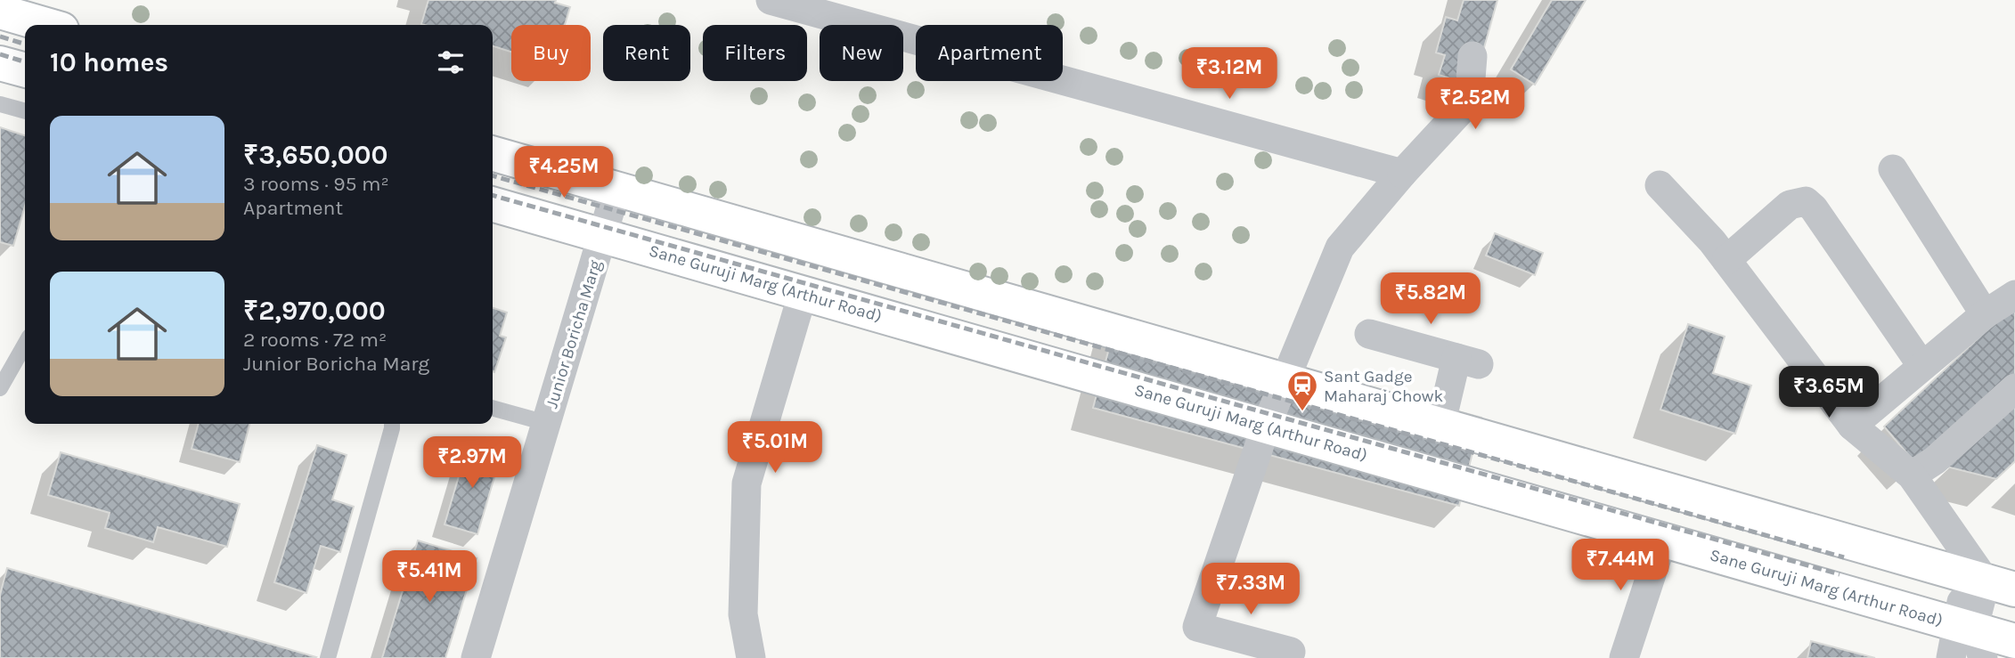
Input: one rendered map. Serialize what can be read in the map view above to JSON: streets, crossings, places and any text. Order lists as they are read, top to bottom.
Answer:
{
  "streets": {
    "main road": ["Sane Guruji Marg (Arthur Road)"],
    "street": ["Junior Boricha Marg"]
  },
  "crossings": [
    ["Sane Guruji Marg (Arthur Road)", "Junior Boricha Marg"]
  ],
  "places": {
    "station": ["Sant Gadge Maharaj Chowk"]
  },
  "page": {
    "chip": [
      "Buy",
      "Rent",
      "Filters",
      "New",
      "Apartment"
    ],
    "heading": "10 homes",
    "price": [
      "₹3.12M",
      "₹2.52M",
      "₹4.25M",
      "₹5.82M",
      "₹3.65M",
      "₹5.01M",
      "₹2.97M",
      "₹7.44M",
      "₹5.41M",
      "₹7.33M"
    ],
    "list": [
      {
        "name": "₹3,650,000",
        "note": "3 rooms · 95 m² · Apartment"
      },
      {
        "name": "₹2,970,000",
        "note": "2 rooms · 72 m² · Junior Boricha Marg"
      }
    ]
  }
}
